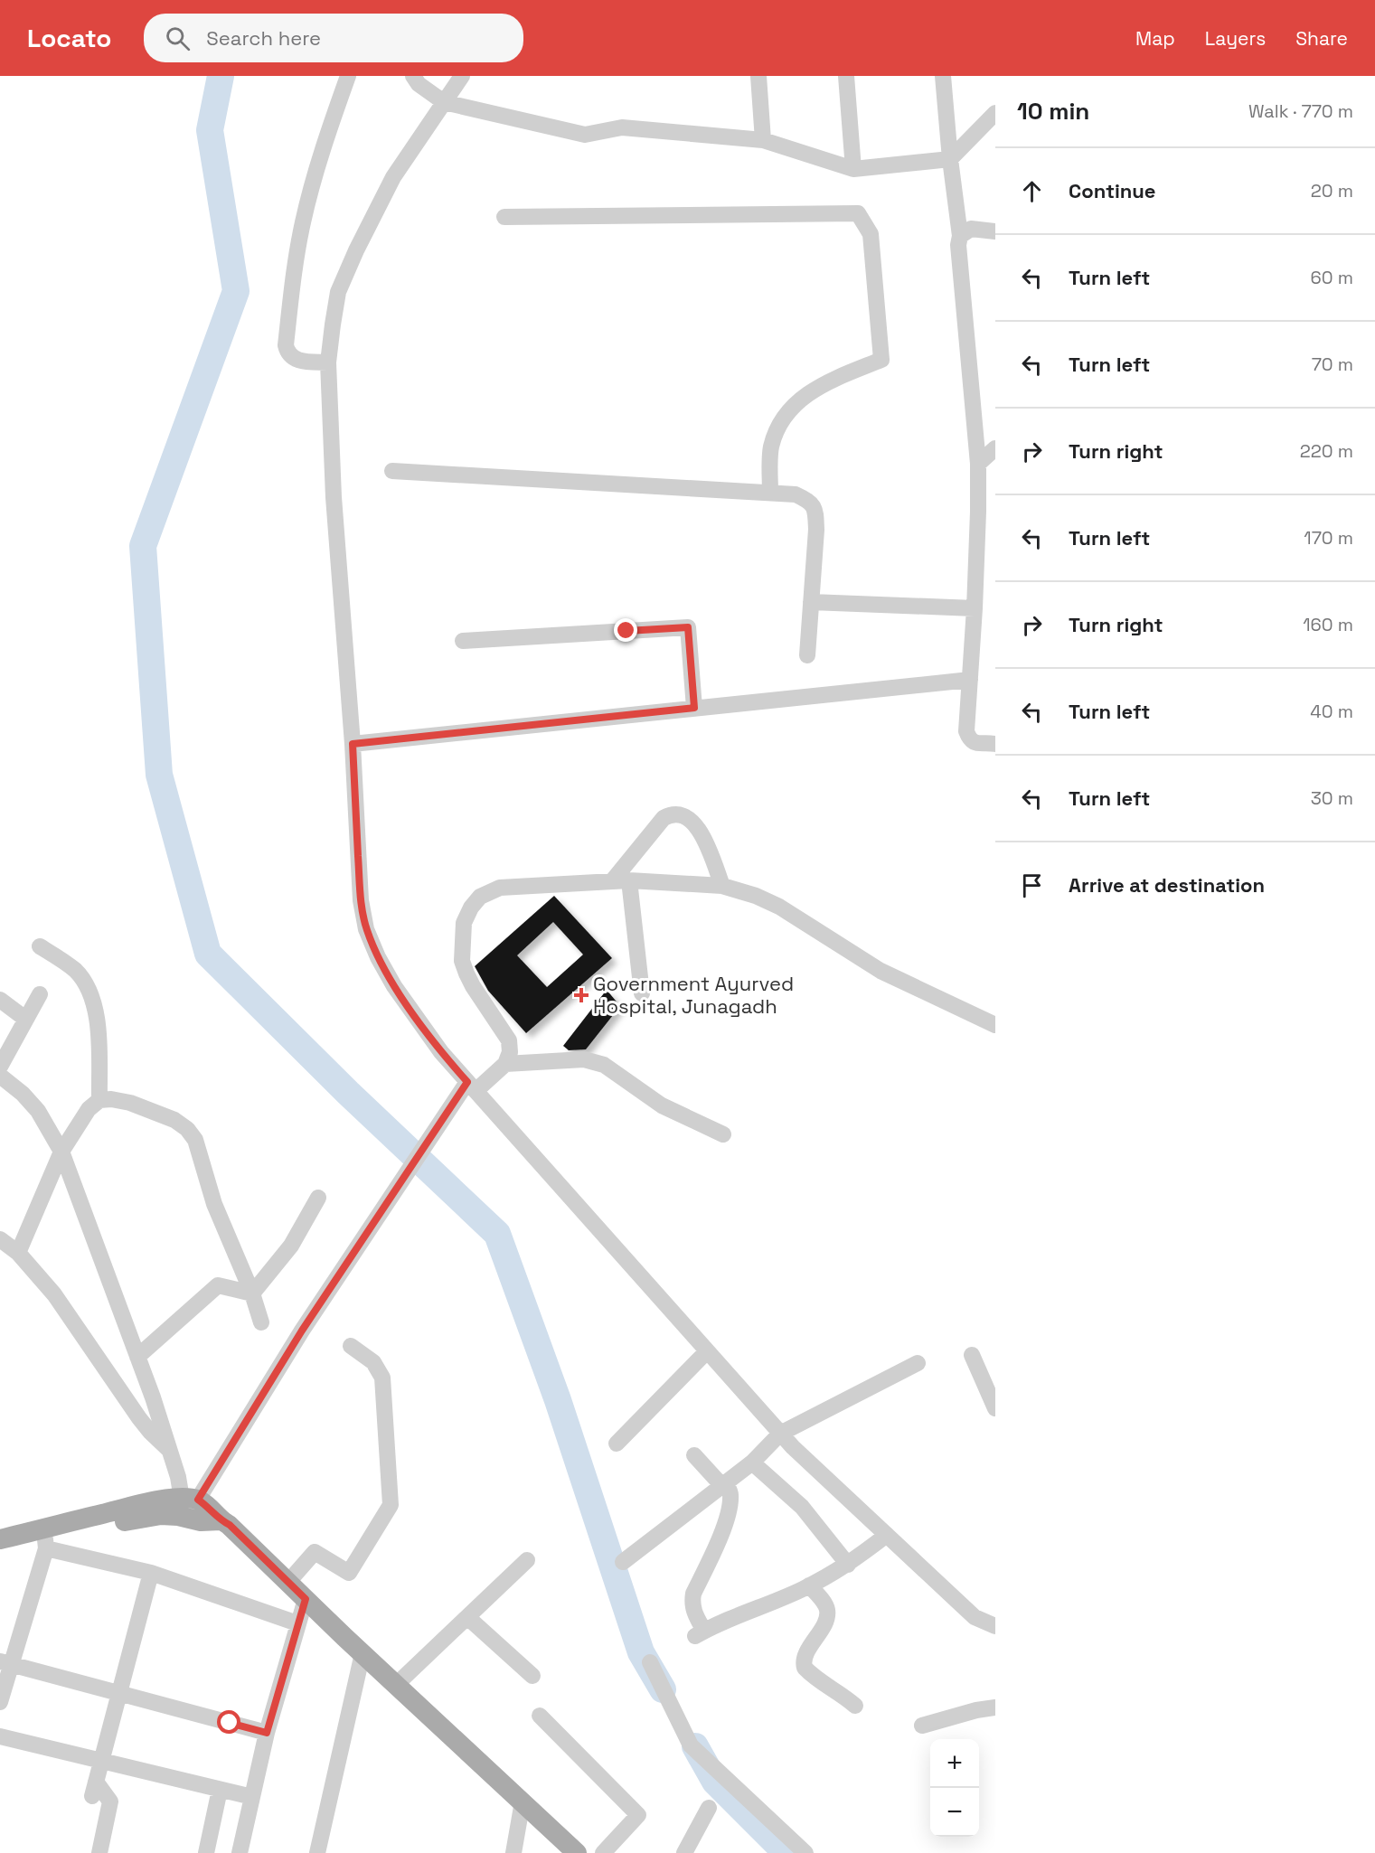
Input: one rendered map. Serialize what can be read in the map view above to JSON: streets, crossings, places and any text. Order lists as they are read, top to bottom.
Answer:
{
  "places": {
    "health": ["Government Ayurved Hospital, Junagadh"]
  },
  "page": {
    "header": "Locato",
    "search": "Search here",
    "nav": ["Map", "Layers", "Share"],
    "heading": ["10 min", "Walk · 770 m"],
    "list": [
      ["Continue", "20 m"],
      ["Turn left", "60 m"],
      ["Turn left", "70 m"],
      ["Turn right", "220 m"],
      ["Turn left", "170 m"],
      ["Turn right", "160 m"],
      ["Turn left", "40 m"],
      ["Turn left", "30 m"],
      "Arrive at destination"
    ],
    "map_buttons": ["+", "−"]
  }
}
